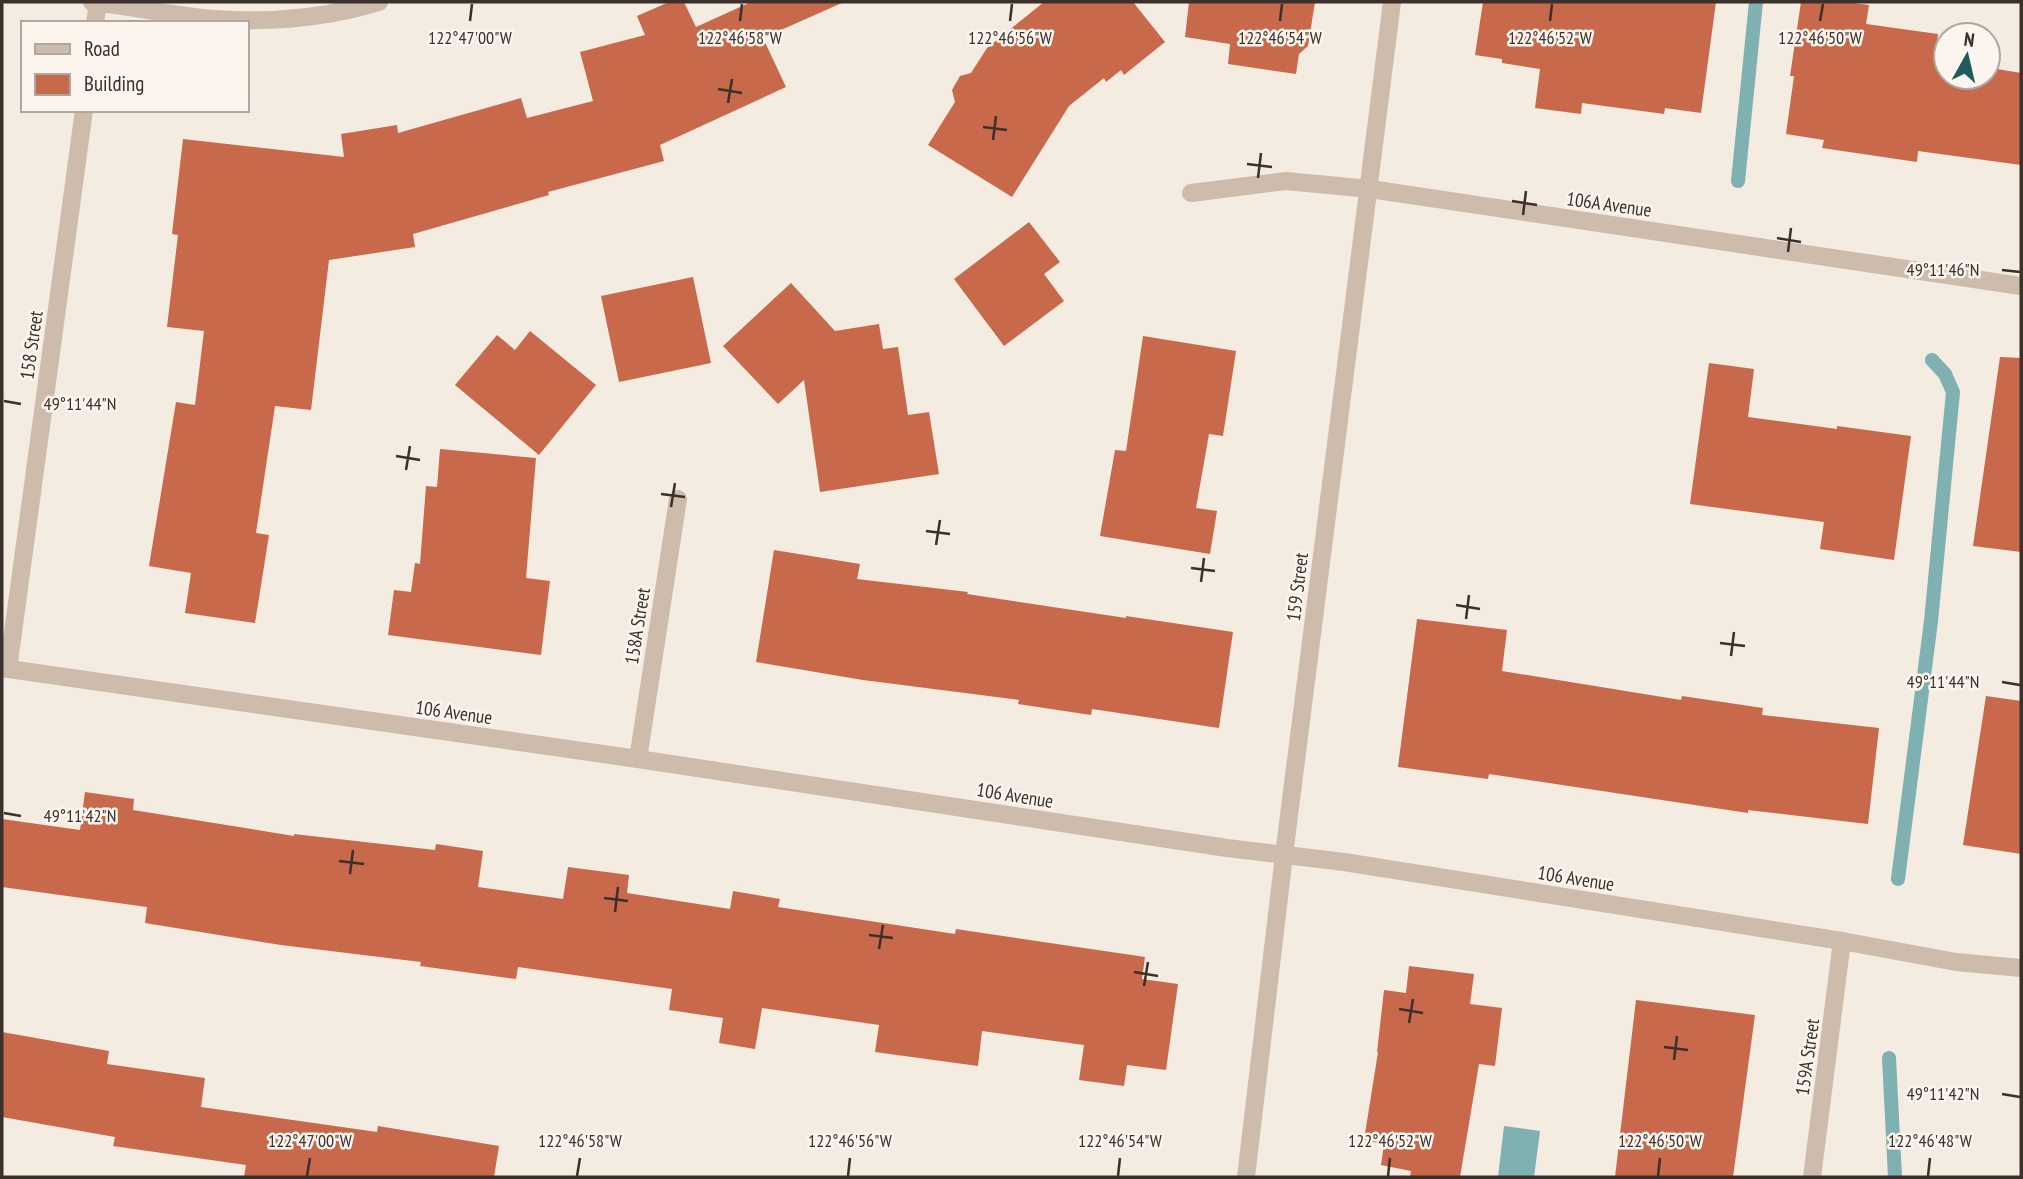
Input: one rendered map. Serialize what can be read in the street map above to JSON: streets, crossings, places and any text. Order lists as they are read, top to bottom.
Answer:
{
  "streets": {
    "street": [
      "106A Avenue",
      "158 Street",
      "159 Street",
      "158A Street",
      "106 Avenue",
      "159A Street"
    ]
  },
  "crossings": [
    ["106A Avenue", "159 Street"],
    ["158 Street", "106 Avenue"],
    ["159 Street", "106 Avenue"],
    ["158A Street", "106 Avenue"],
    ["106 Avenue", "159A Street"]
  ],
  "legend": ["Road", "Building"],
  "north": "top",
  "coordinates": [
    "122°47'00\"W",
    "122°46'58\"W",
    "122°46'56\"W",
    "122°46'54\"W",
    "122°46'52\"W",
    "122°46'50\"W",
    "49°11'46\"N",
    "49°11'44\"N",
    "49°11'42\"N",
    "122°46'48\"W"
  ]
}
